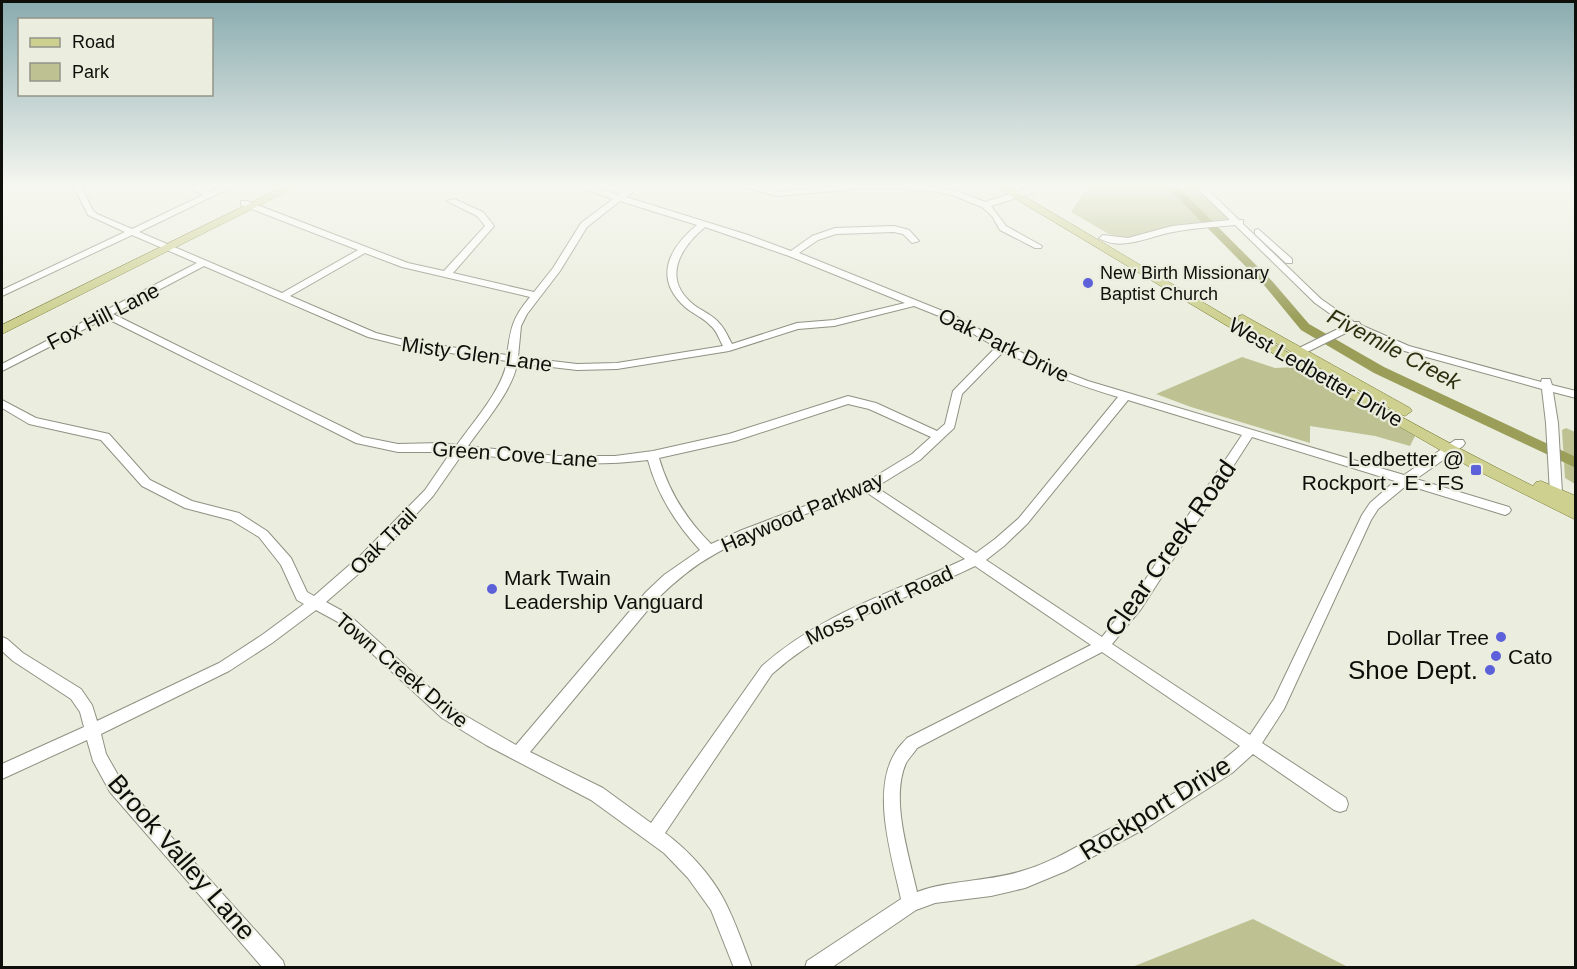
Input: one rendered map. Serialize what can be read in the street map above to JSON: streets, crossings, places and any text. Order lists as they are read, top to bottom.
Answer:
{
  "streets": {
    "main road": ["West Ledbetter Drive"],
    "street": [
      "Fox Hill Lane",
      "Oak Park Drive",
      "Misty Glen Lane",
      "Green Cove Lane",
      "Haywood Parkway",
      "Oak Trail",
      "Clear Creek Road",
      "Moss Point Road",
      "Town Creek Drive",
      "Rockport Drive",
      "Brook Valley Lane"
    ]
  },
  "crossings": [
    ["Fox Hill Lane", "Misty Glen Lane"],
    ["Fox Hill Lane", "Green Cove Lane"],
    ["Oak Park Drive", "Misty Glen Lane"],
    ["Oak Park Drive", "Haywood Parkway"],
    ["Oak Park Drive", "Clear Creek Road"],
    ["Oak Park Drive", "Moss Point Road"],
    ["Oak Park Drive", "Rockport Drive"],
    ["Misty Glen Lane", "Oak Trail"],
    ["West Ledbetter Drive", "Rockport Drive"],
    ["Green Cove Lane", "Haywood Parkway"],
    ["Green Cove Lane", "Oak Trail"],
    ["Haywood Parkway", "Town Creek Drive"],
    ["Oak Trail", "Town Creek Drive"],
    ["Oak Trail", "Brook Valley Lane"],
    ["Clear Creek Road", "Rockport Drive"],
    ["Moss Point Road", "Town Creek Drive"]
  ],
  "water": ["Fivemile Creek"],
  "places": {
    "other": [
      "New Birth Missionary Baptist Church",
      "Mark Twain Leadership Vanguard",
      "Dollar Tree",
      "Cato",
      "Shoe Dept."
    ],
    "transit": ["Ledbetter @ Rockport - E - FS"]
  },
  "legend": ["Road", "Park"]
}
